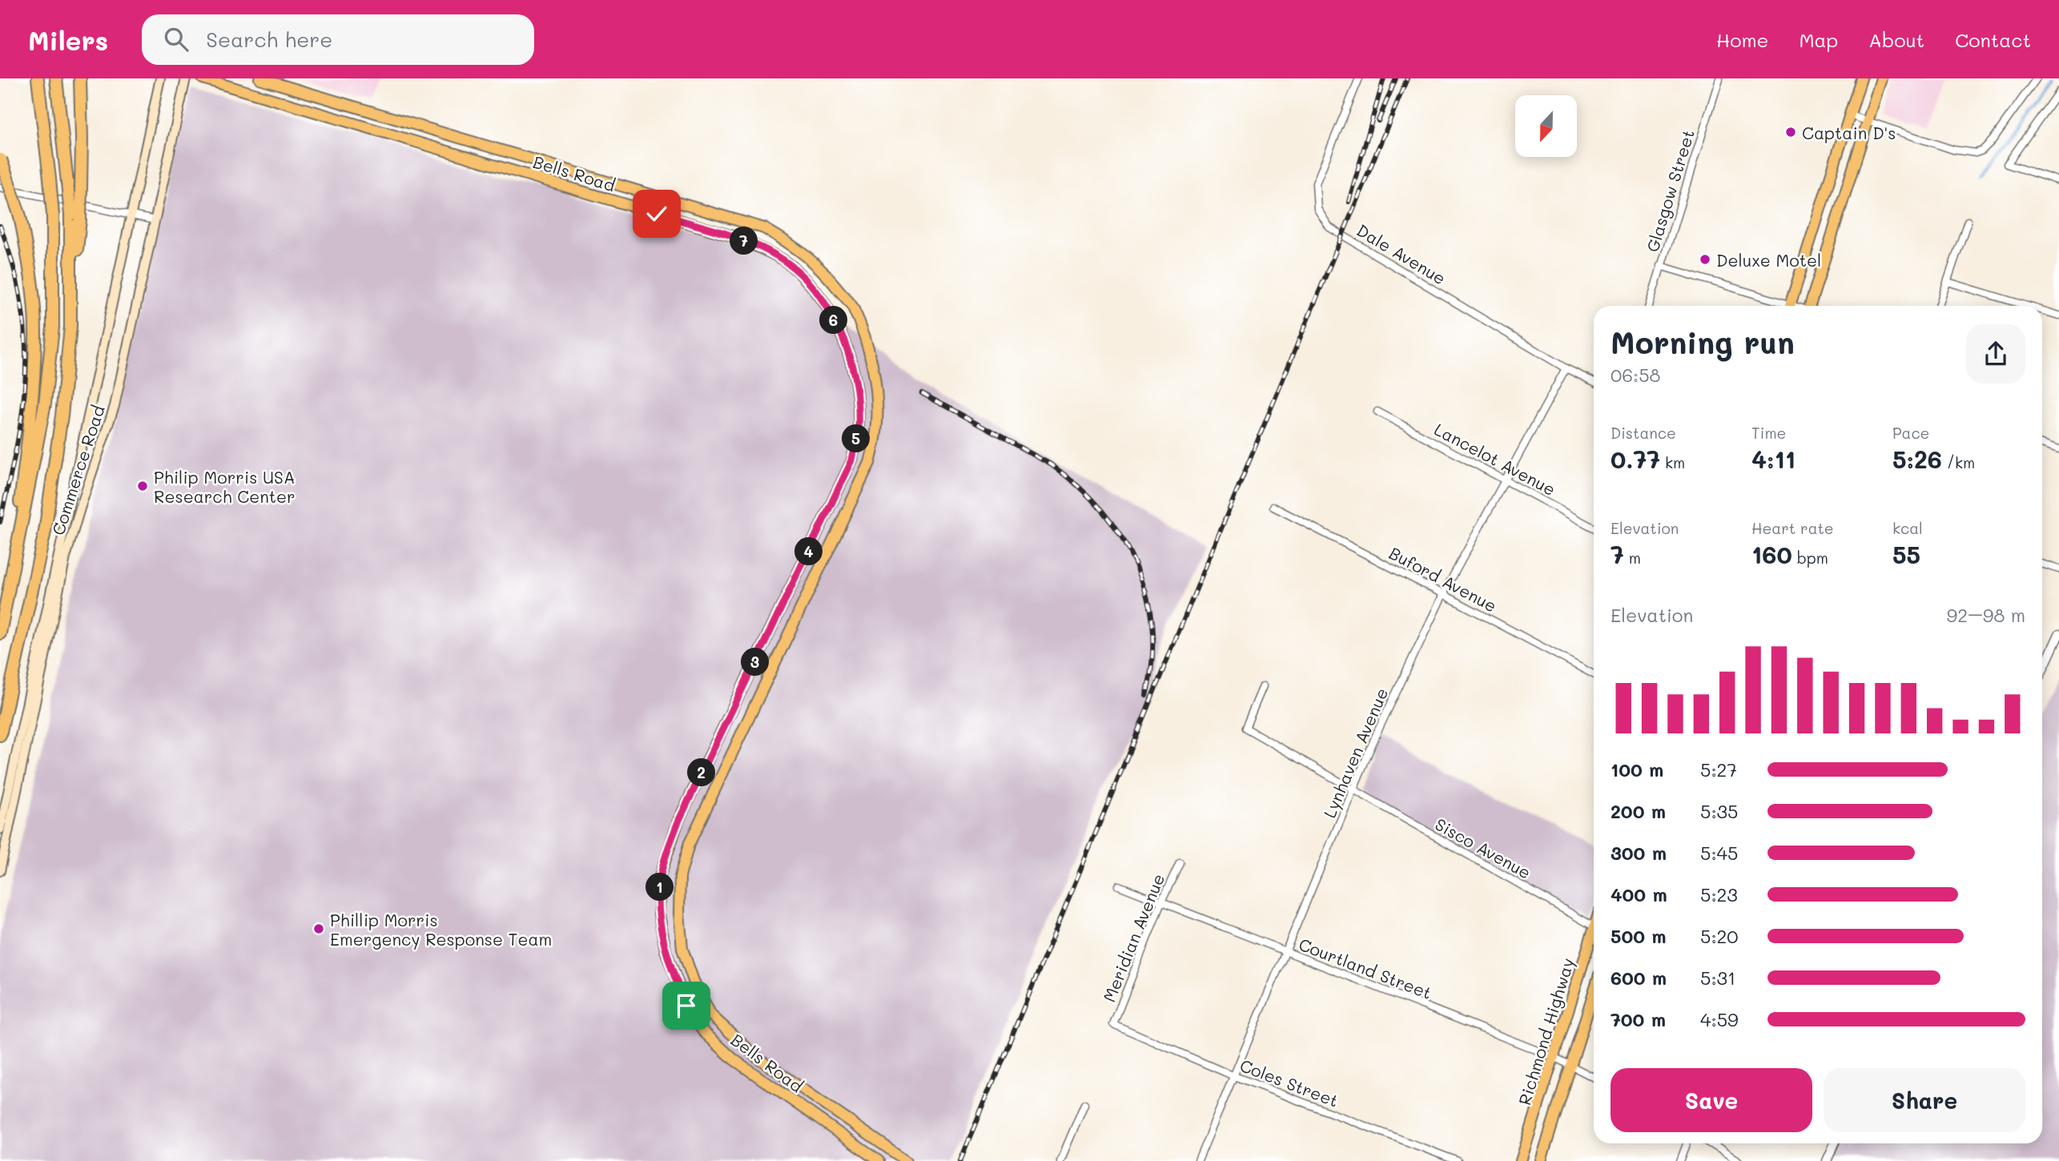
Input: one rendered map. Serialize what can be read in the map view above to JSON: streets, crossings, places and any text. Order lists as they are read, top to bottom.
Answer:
{
  "streets": {
    "main road": ["Bells Road", "Commerce Road", "Richmond Highway"],
    "street": [
      "Glasgow Street",
      "Dale Avenue",
      "Lancelot Avenue",
      "Buford Avenue",
      "Lynhaven Avenue",
      "Sisco Avenue",
      "Meridian Avenue",
      "Courtland Street",
      "Coles Street"
    ]
  },
  "crossings": [
    ["Dale Avenue", "Lynhaven Avenue"],
    ["Lancelot Avenue", "Lynhaven Avenue"],
    ["Buford Avenue", "Lynhaven Avenue"],
    ["Lynhaven Avenue", "Sisco Avenue"],
    ["Lynhaven Avenue", "Courtland Street"],
    ["Lynhaven Avenue", "Coles Street"],
    ["Meridian Avenue", "Courtland Street"],
    ["Meridian Avenue", "Coles Street"],
    ["Courtland Street", "Richmond Highway"]
  ],
  "places": [
    "Captain D's",
    "Deluxe Motel",
    "Philip Morris USA Research Center",
    "Phillip Morris Emergency Response Team"
  ],
  "north": "bottom",
  "page": {
    "header": "Milers",
    "search": "Search here",
    "nav": [
      "Home",
      "Map",
      "About",
      "Contact"
    ],
    "pins": [
      "7",
      "6",
      "5",
      "4",
      "3",
      "2",
      "1"
    ],
    "heading": ["Morning run", "06:58"],
    "stats": [
      ["Distance", "0.77 km"],
      ["Time", "4:11"],
      ["Pace", "5:26 /km"],
      ["Elevation", "7 m"],
      ["Heart rate", "160 bpm"],
      ["kcal", "55"]
    ],
    "chart": ["Elevation", "92–98 m"],
    "list": [
      {
        "name": "100 m",
        "note": "5:27"
      },
      {
        "name": "200 m",
        "note": "5:35"
      },
      {
        "name": "300 m",
        "note": "5:45"
      },
      {
        "name": "400 m",
        "note": "5:23"
      },
      {
        "name": "500 m",
        "note": "5:20"
      },
      {
        "name": "600 m",
        "note": "5:31"
      },
      {
        "name": "700 m",
        "note": "4:59"
      }
    ],
    "buttons": ["Save", "Share"]
  }
}
